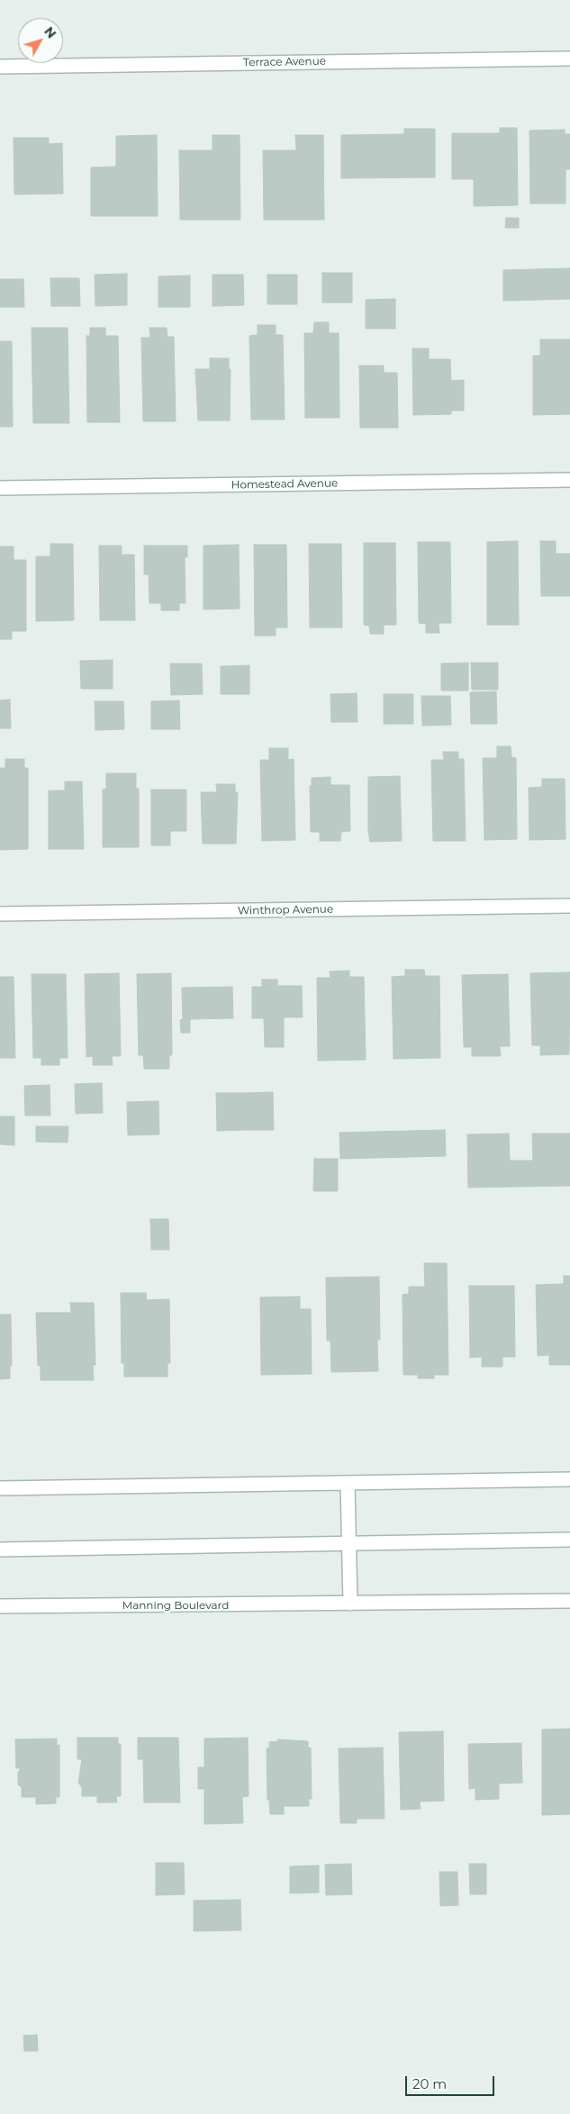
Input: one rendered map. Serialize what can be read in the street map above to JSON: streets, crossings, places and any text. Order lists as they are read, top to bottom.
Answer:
{
  "streets": {
    "street": [
      "Terrace Avenue",
      "Homestead Avenue",
      "Winthrop Avenue",
      "Manning Boulevard"
    ]
  },
  "scale_bar": "20 m",
  "north": "top right"
}
